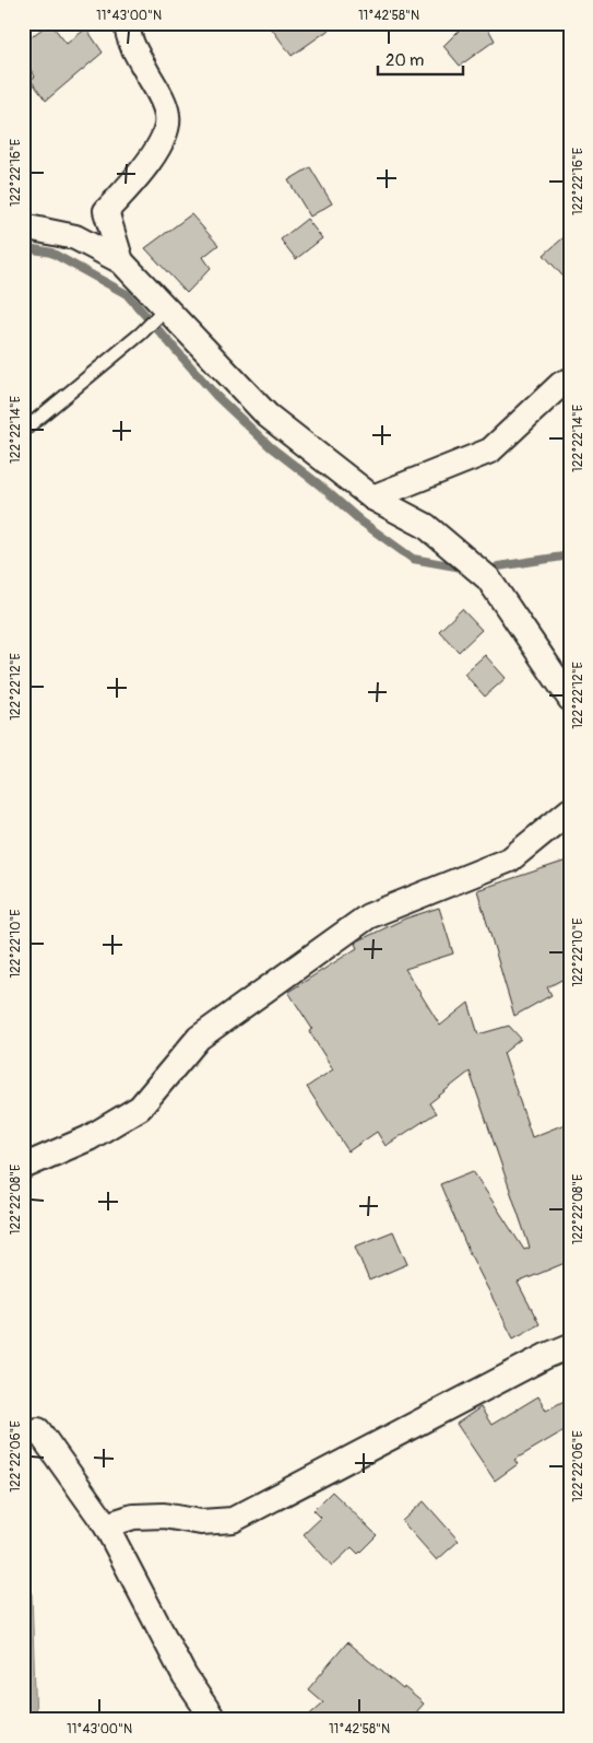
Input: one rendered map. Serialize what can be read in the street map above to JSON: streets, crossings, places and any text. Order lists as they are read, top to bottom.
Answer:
{
  "scale_bar": "20 m",
  "coordinates": [
    "11°43'00\"N",
    "11°42'58\"N",
    "122°22'16\"E",
    "122°22'14\"E",
    "122°22'12\"E",
    "122°22'10\"E",
    "122°22'08\"E",
    "122°22'06\"E"
  ]
}
